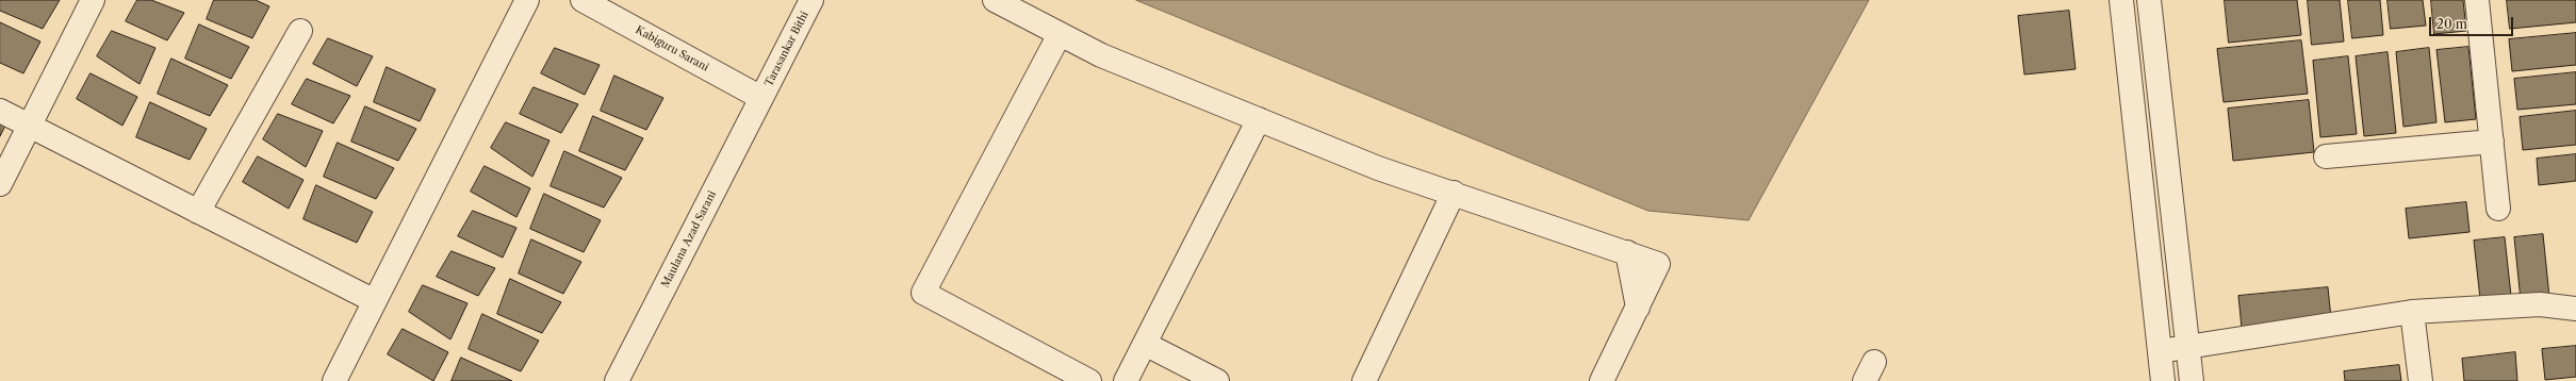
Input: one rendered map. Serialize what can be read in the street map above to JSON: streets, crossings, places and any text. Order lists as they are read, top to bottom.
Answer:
{
  "streets": {
    "street": ["Kabiguru Sarani", "Tarasankar Bithi", "Maulana Azad Sarani"]
  },
  "crossings": [
    ["Kabiguru Sarani", "Tarasankar Bithi"],
    ["Kabiguru Sarani", "Maulana Azad Sarani"],
    ["Tarasankar Bithi", "Maulana Azad Sarani"]
  ],
  "scale_bar": "20 m"
}
